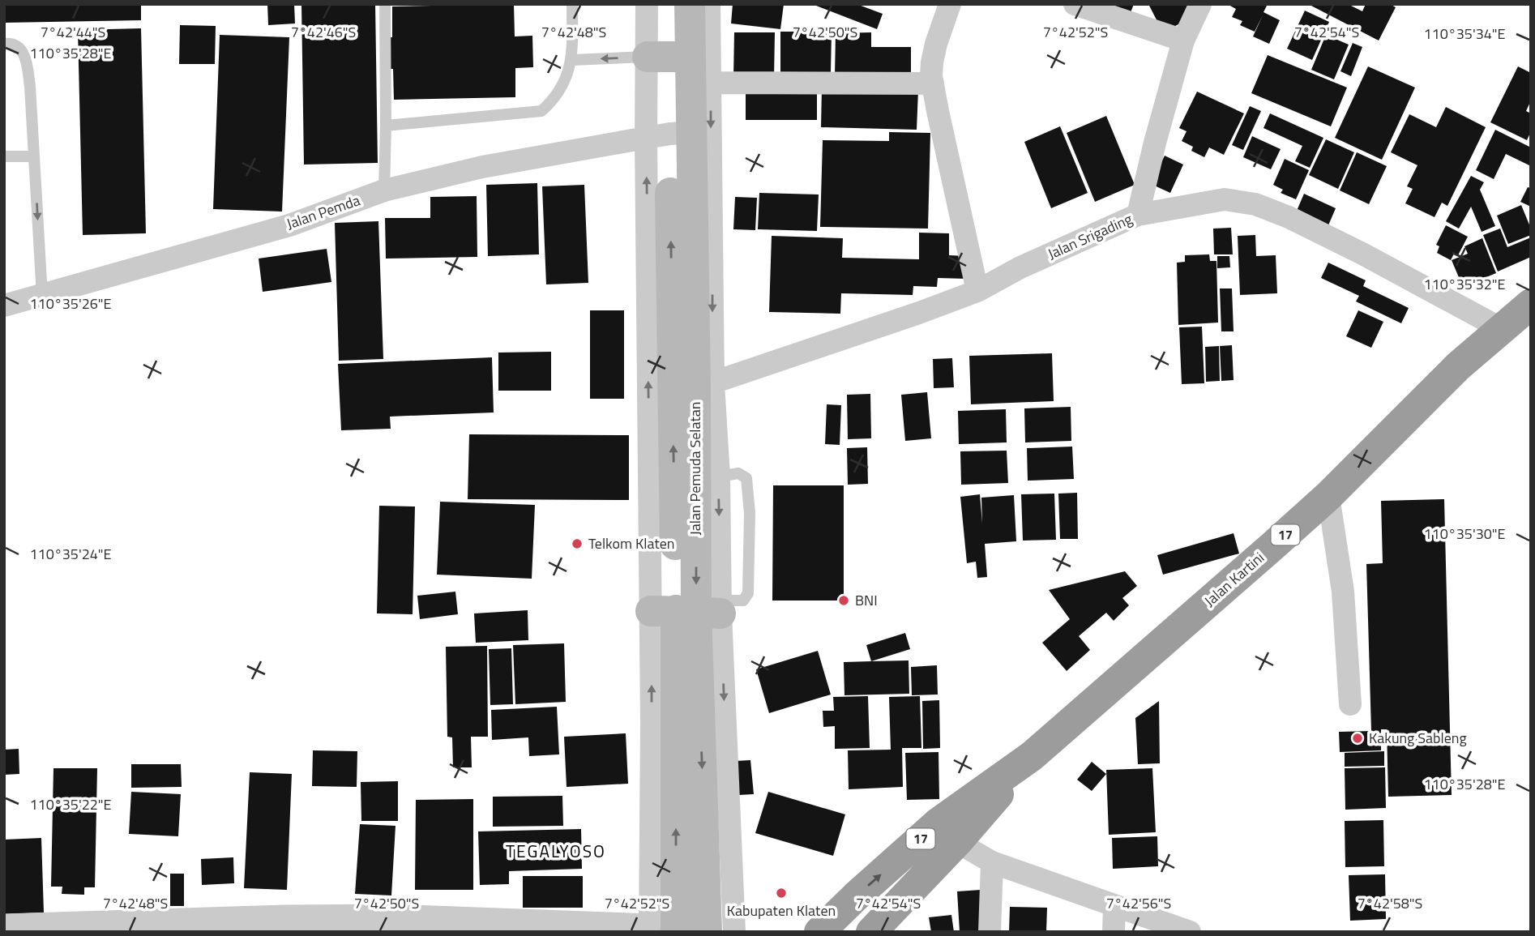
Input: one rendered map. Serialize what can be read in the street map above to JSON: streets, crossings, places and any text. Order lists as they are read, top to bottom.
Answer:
{
  "streets": {
    "highway": ["17", "Jalan Kartini"],
    "main road": ["Jalan Pemuda Selatan"],
    "street": ["Jalan Pemda", "Jalan Srigading"]
  },
  "crossings": [
    ["Jalan Pemda", "Jalan Pemuda Selatan"],
    ["Jalan Srigading", "Jalan Pemuda Selatan"],
    ["Jalan Srigading", "Jalan Kartini"]
  ],
  "districts": ["TEGALYOSO"],
  "places": [
    "Telkom Klaten",
    "BNI",
    "Kakung Sableng",
    "Kabupaten Klaten"
  ],
  "coordinates": [
    "7°42'44\"S",
    "7°42'46\"S",
    "7°42'48\"S",
    "7°42'50\"S",
    "7°42'52\"S",
    "7°42'54\"S",
    "110°35'34\"E",
    "110°35'28\"E",
    "110°35'32\"E",
    "110°35'26\"E",
    "110°35'30\"E",
    "110°35'24\"E",
    "110°35'22\"E",
    "7°42'56\"S",
    "7°42'58\"S"
  ]
}
